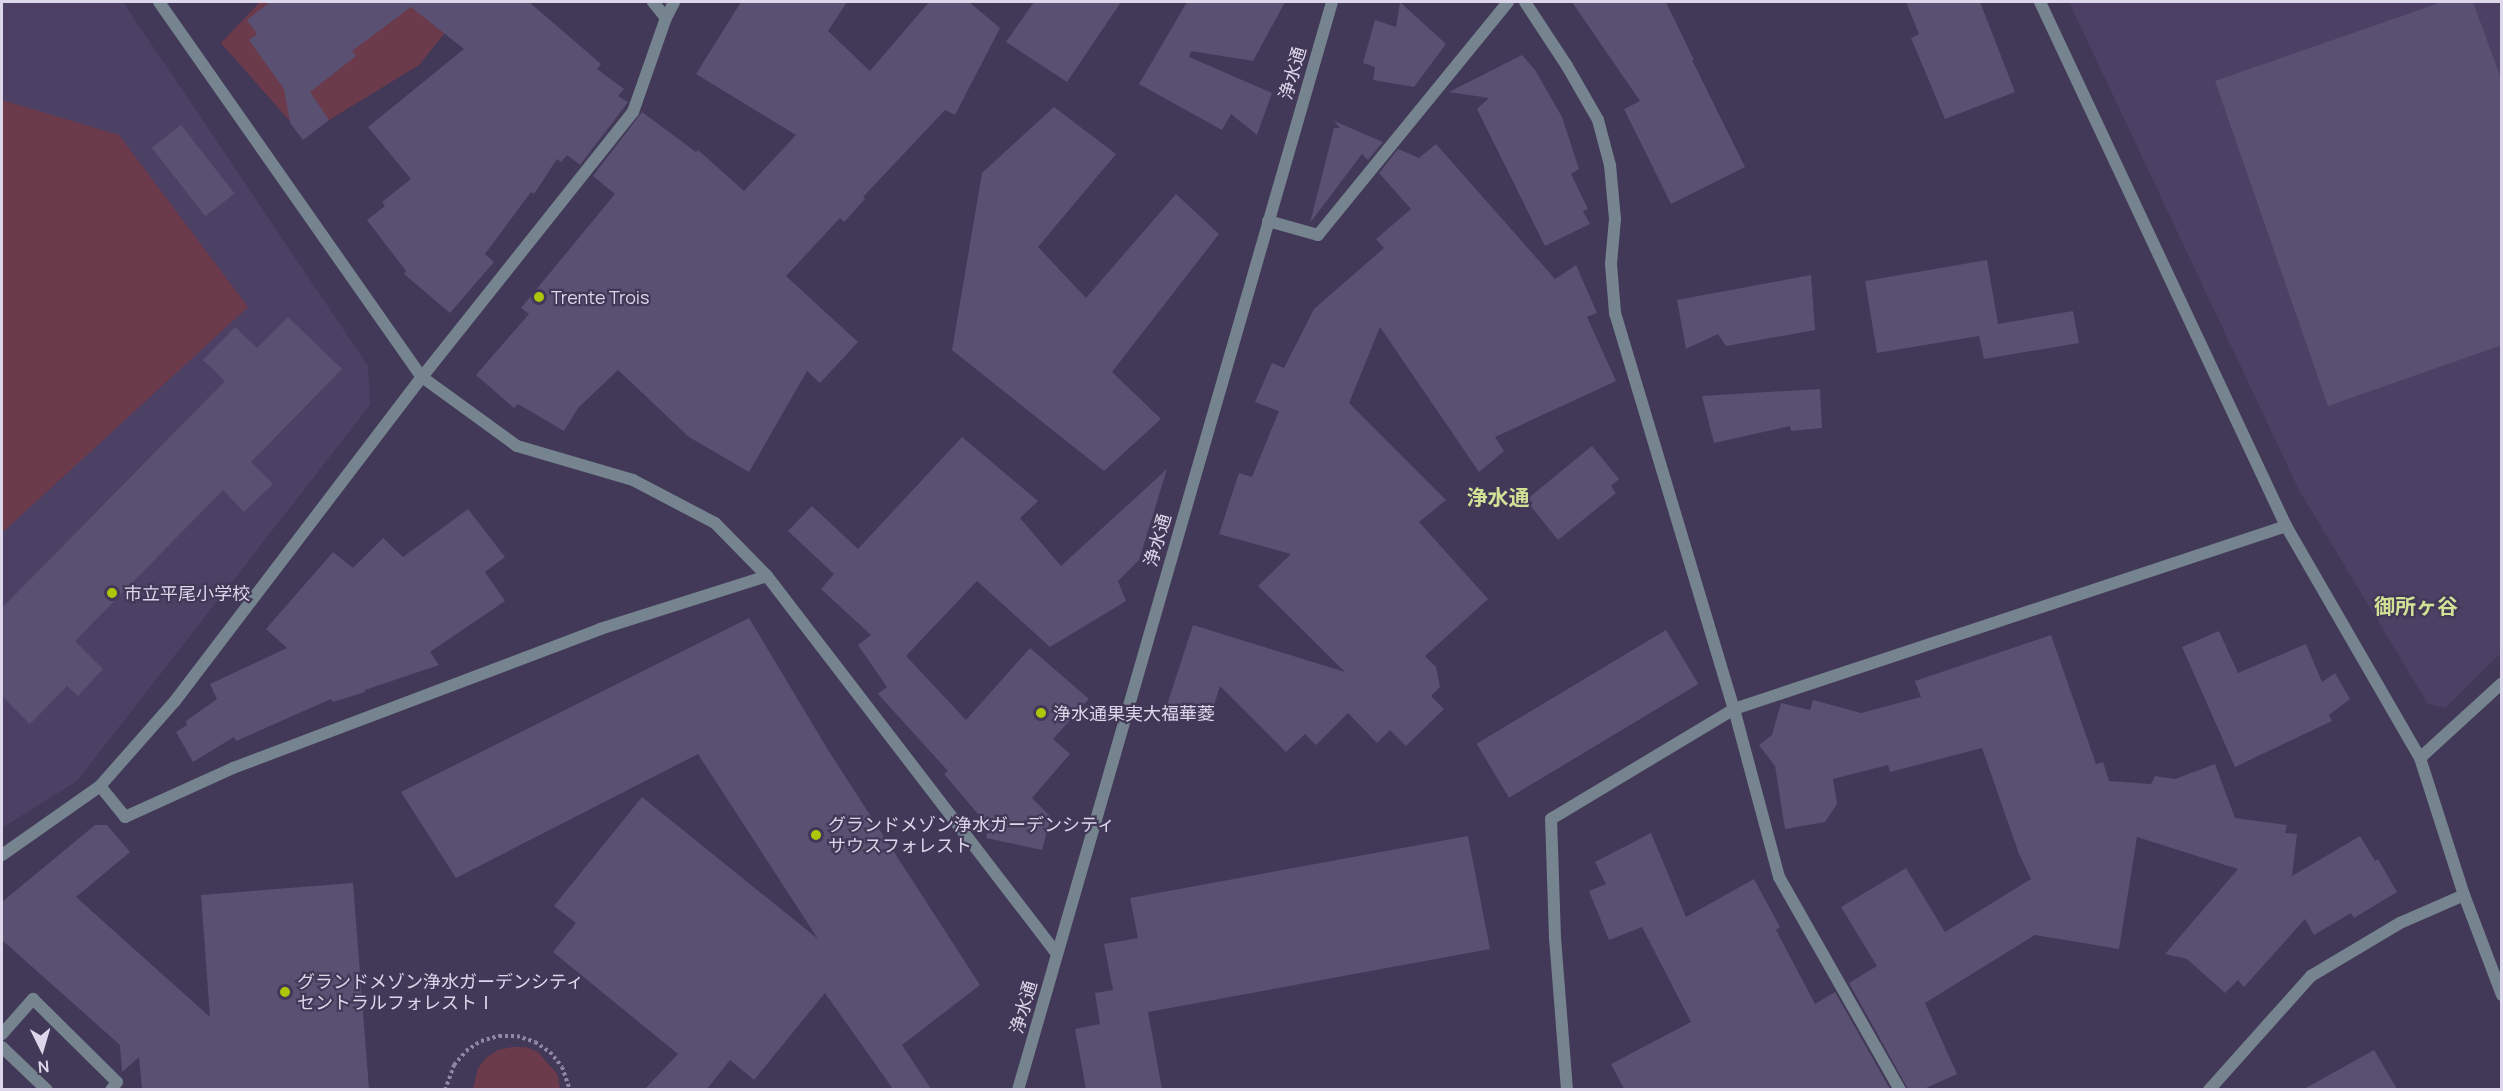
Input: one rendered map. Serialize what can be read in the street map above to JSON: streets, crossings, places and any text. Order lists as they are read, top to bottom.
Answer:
{
  "streets": {
    "street": ["浄水通"]
  },
  "districts": ["浄水通", "御所ヶ谷"],
  "places": [
    "Trente Trois",
    "市立平尾小学校",
    "浄水通果実大福華菱",
    "グランドメゾン浄水ガーデンシティ サウスフォレスト",
    "グランドメゾン浄水ガーデンシティ セントラルフォレストⅠ"
  ],
  "north": "bottom"
}
